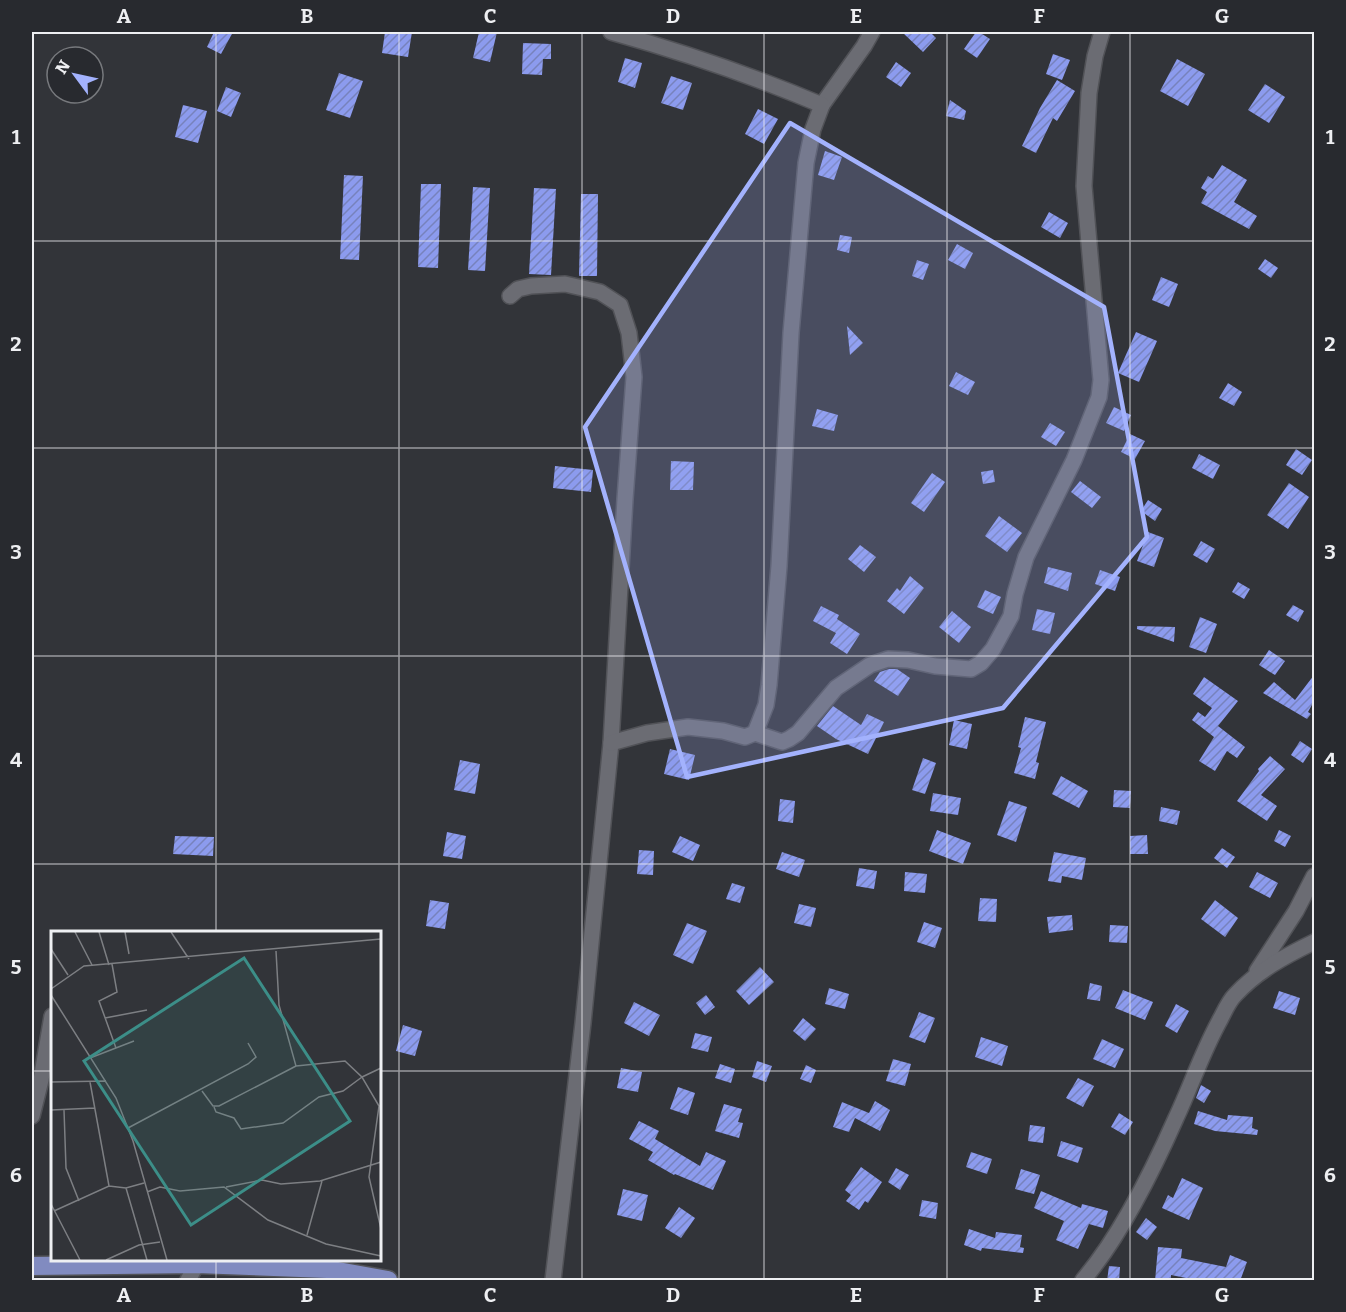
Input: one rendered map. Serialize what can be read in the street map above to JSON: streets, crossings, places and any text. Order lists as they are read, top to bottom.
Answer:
{
  "north": "top left",
  "grid": {
    "columns": [
      "A",
      "B",
      "C",
      "D",
      "E",
      "F",
      "G"
    ],
    "rows": [
      "1",
      "2",
      "3",
      "4",
      "5",
      "6"
    ]
  }
}
